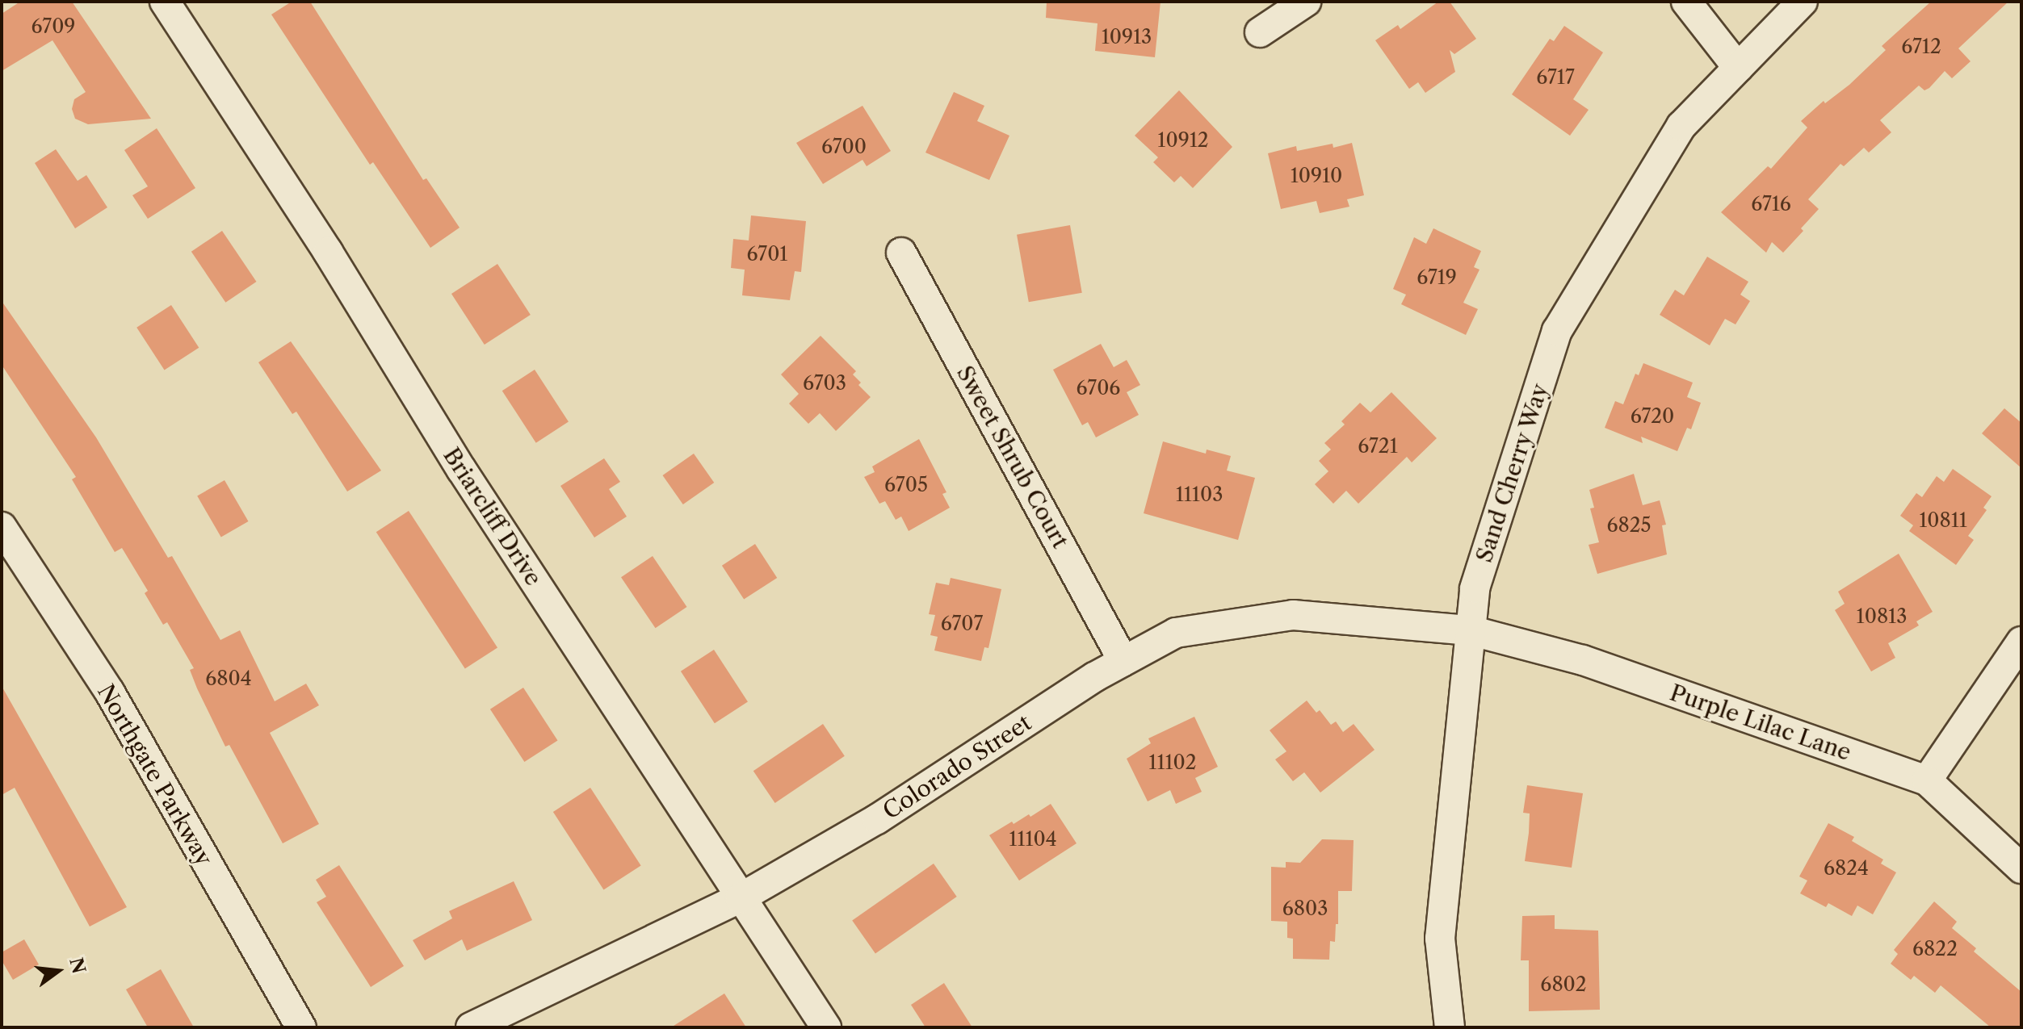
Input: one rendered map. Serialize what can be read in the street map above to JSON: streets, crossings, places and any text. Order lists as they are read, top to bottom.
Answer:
{
  "streets": {
    "street": [
      "Sweet Shrub Court",
      "Sand Cherry Way",
      "Briarcliff Drive",
      "Purple Lilac Lane",
      "Colorado Street",
      "Northgate Parkway"
    ]
  },
  "crossings": [
    ["Sweet Shrub Court", "Colorado Street"],
    ["Sand Cherry Way", "Purple Lilac Lane"],
    ["Sand Cherry Way", "Colorado Street"],
    ["Briarcliff Drive", "Colorado Street"],
    ["Purple Lilac Lane", "Colorado Street"]
  ],
  "house_numbers": [
    "6709",
    "10913",
    "6712",
    "6717",
    "10912",
    "6700",
    "10910",
    "6716",
    "6701",
    "6719",
    "6703",
    "6706",
    "6720",
    "6721",
    "6705",
    "11103",
    "10811",
    "6825",
    "10813",
    "6707",
    "6804",
    "11102",
    "11104",
    "6824",
    "6803",
    "6822",
    "6802"
  ],
  "north": "right"
}
